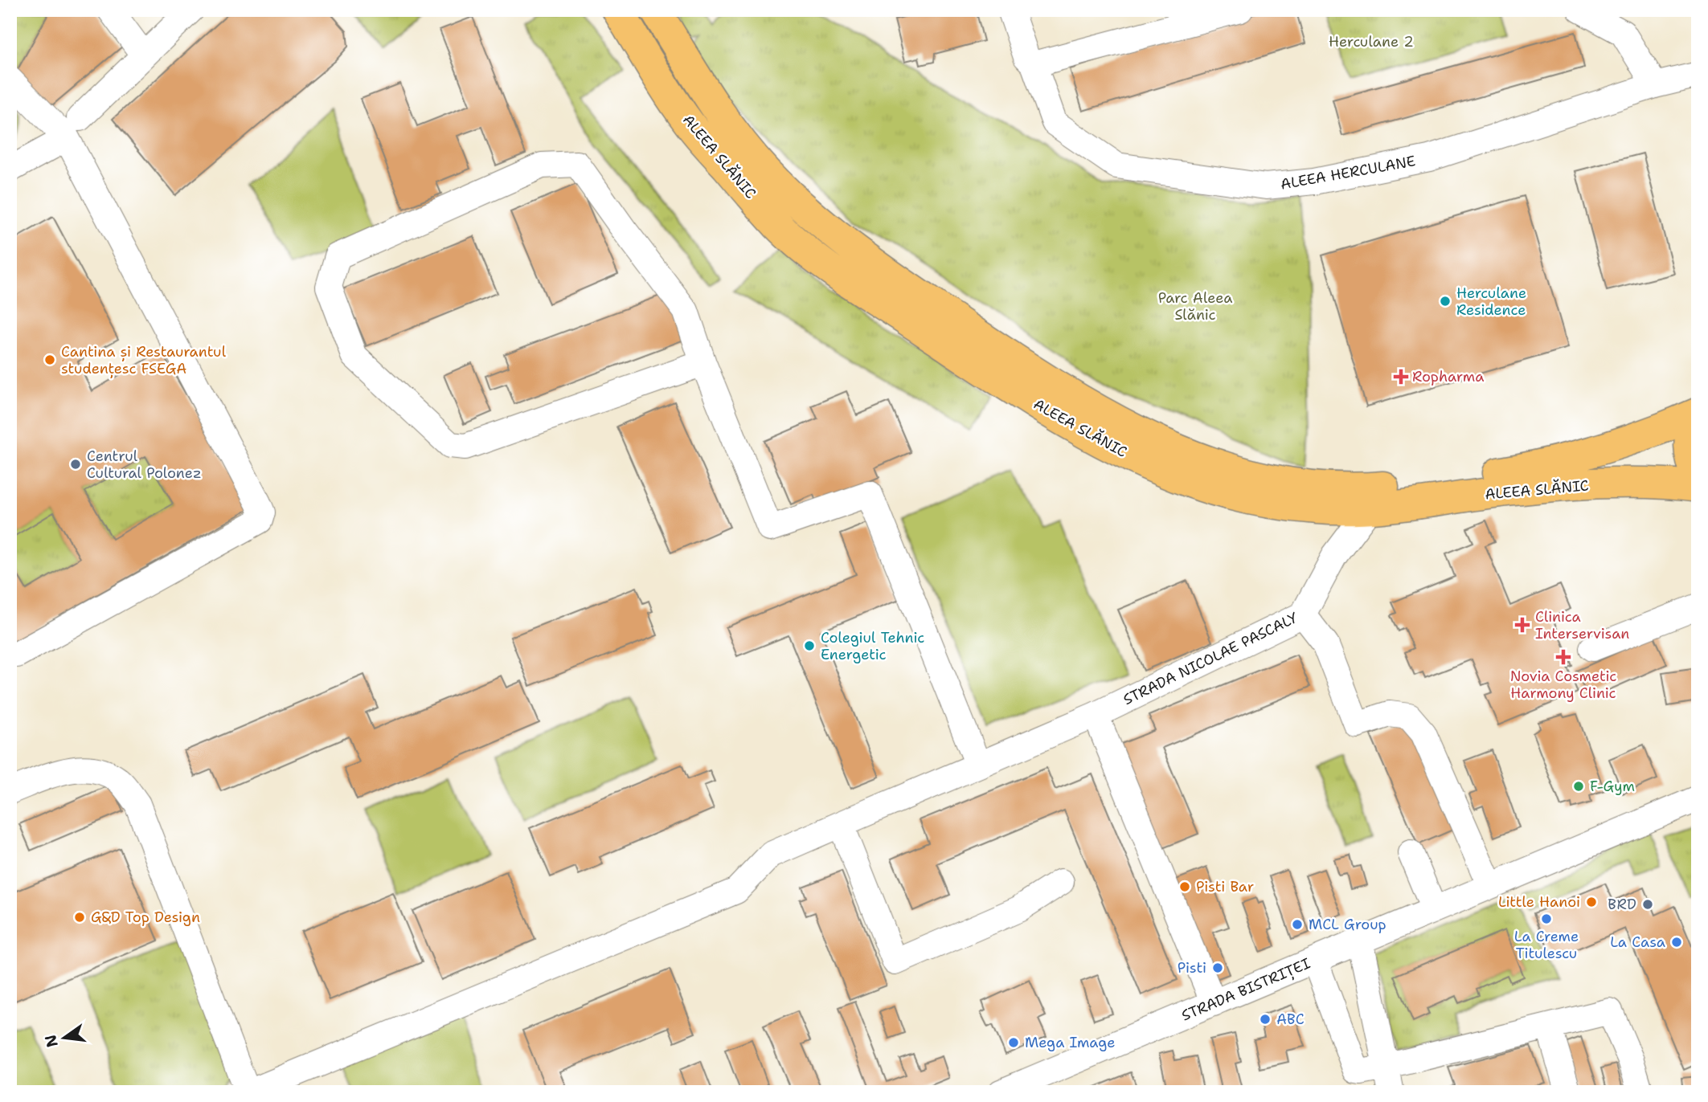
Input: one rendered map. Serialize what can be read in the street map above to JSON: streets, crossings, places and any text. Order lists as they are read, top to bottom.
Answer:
{
  "streets": {
    "main road": ["ALEEA SLĂNIC"],
    "street": ["ALEEA HERCULANE", "STRADA NICOLAE PASCALY", "STRADA BISTRIȚEI"]
  },
  "crossings": [
    ["ALEEA SLĂNIC", "STRADA NICOLAE PASCALY"]
  ],
  "parks": ["Herculane 2", "Parc Aleea Slănic"],
  "places": {
    "other": [
      "Herculane Residence",
      "Cantina și Restaurantul studențesc FSEGA",
      "Centrul Cultural Polonez",
      "Colegiul Tehnic Energetic",
      "F-Gym",
      "Pisti Bar",
      "Little Hanoi",
      "BRD",
      "G&D Top Design",
      "La Creme Titulescu",
      "MCL Group",
      "La Casa",
      "Pisti",
      "ABC",
      "Mega Image"
    ],
    "health": ["Ropharma", "Clinica Interservisan", "Novia Cosmetic Harmony Clinic"]
  },
  "north": "left"
}
